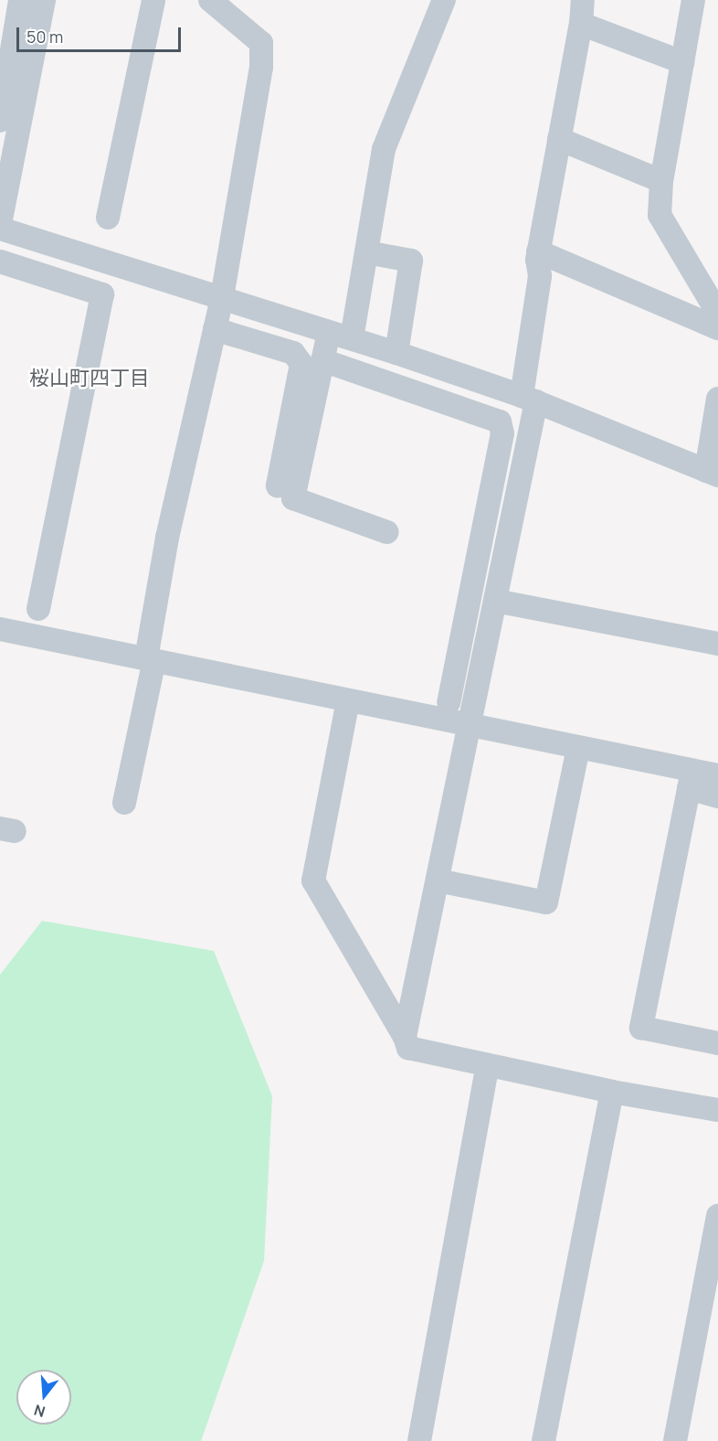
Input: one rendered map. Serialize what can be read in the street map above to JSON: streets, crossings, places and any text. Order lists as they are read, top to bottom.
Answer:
{
  "districts": ["桜山町四丁目"],
  "scale_bar": "50 m",
  "north": "bottom"
}
